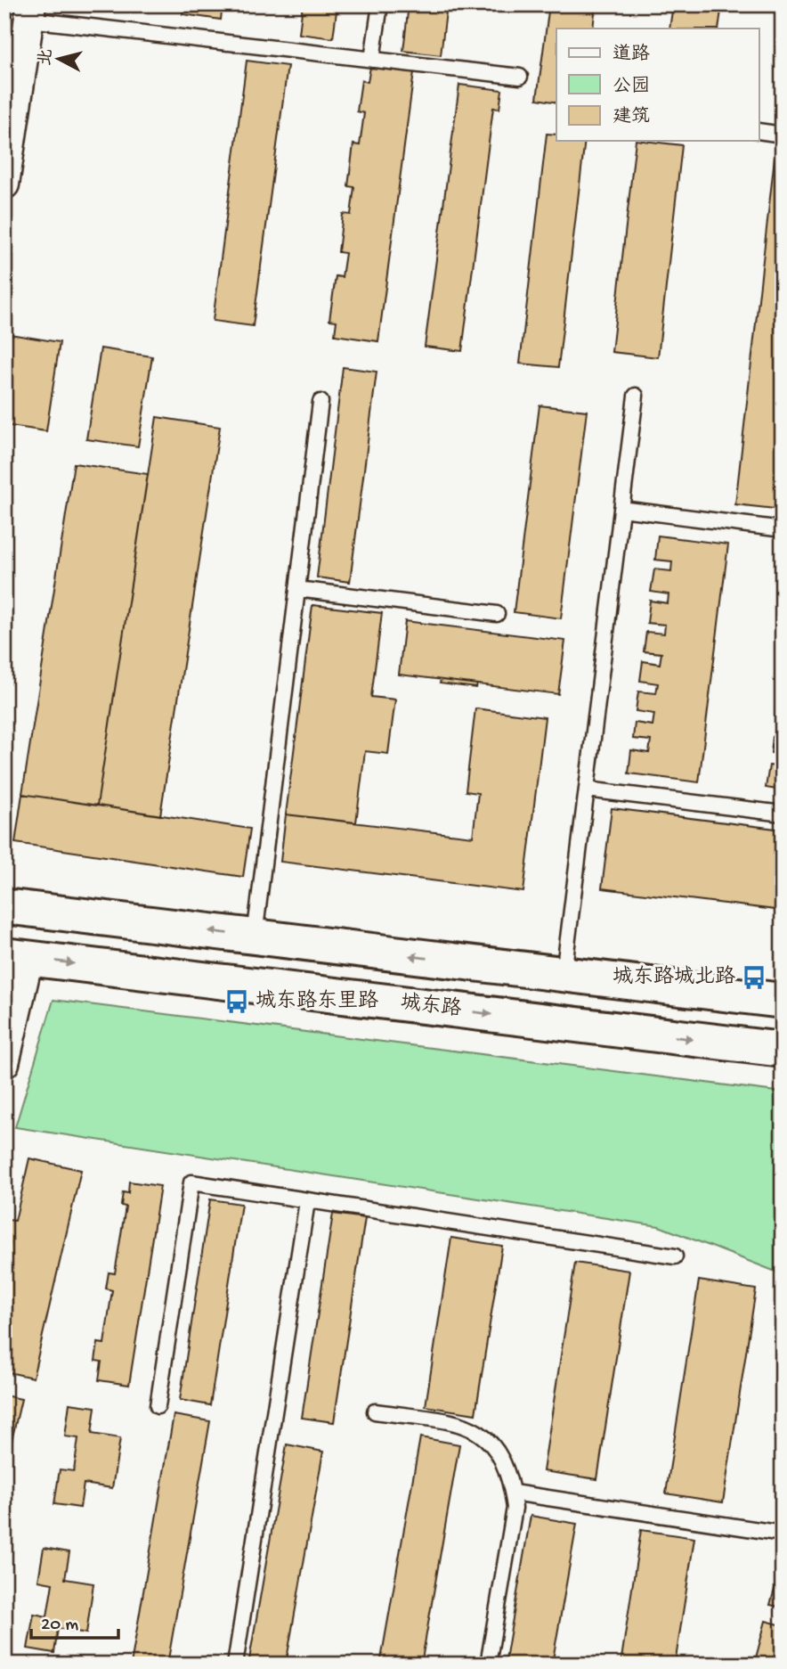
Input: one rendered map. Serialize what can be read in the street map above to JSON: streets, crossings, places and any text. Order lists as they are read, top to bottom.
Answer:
{
  "streets": {
    "main road": ["城东路"]
  },
  "places": {
    "bus stop": ["城东路城北路", "城东路东里路"]
  },
  "legend": ["道路", "公园", "建筑"],
  "scale_bar": "20 m",
  "north": "left"
}
